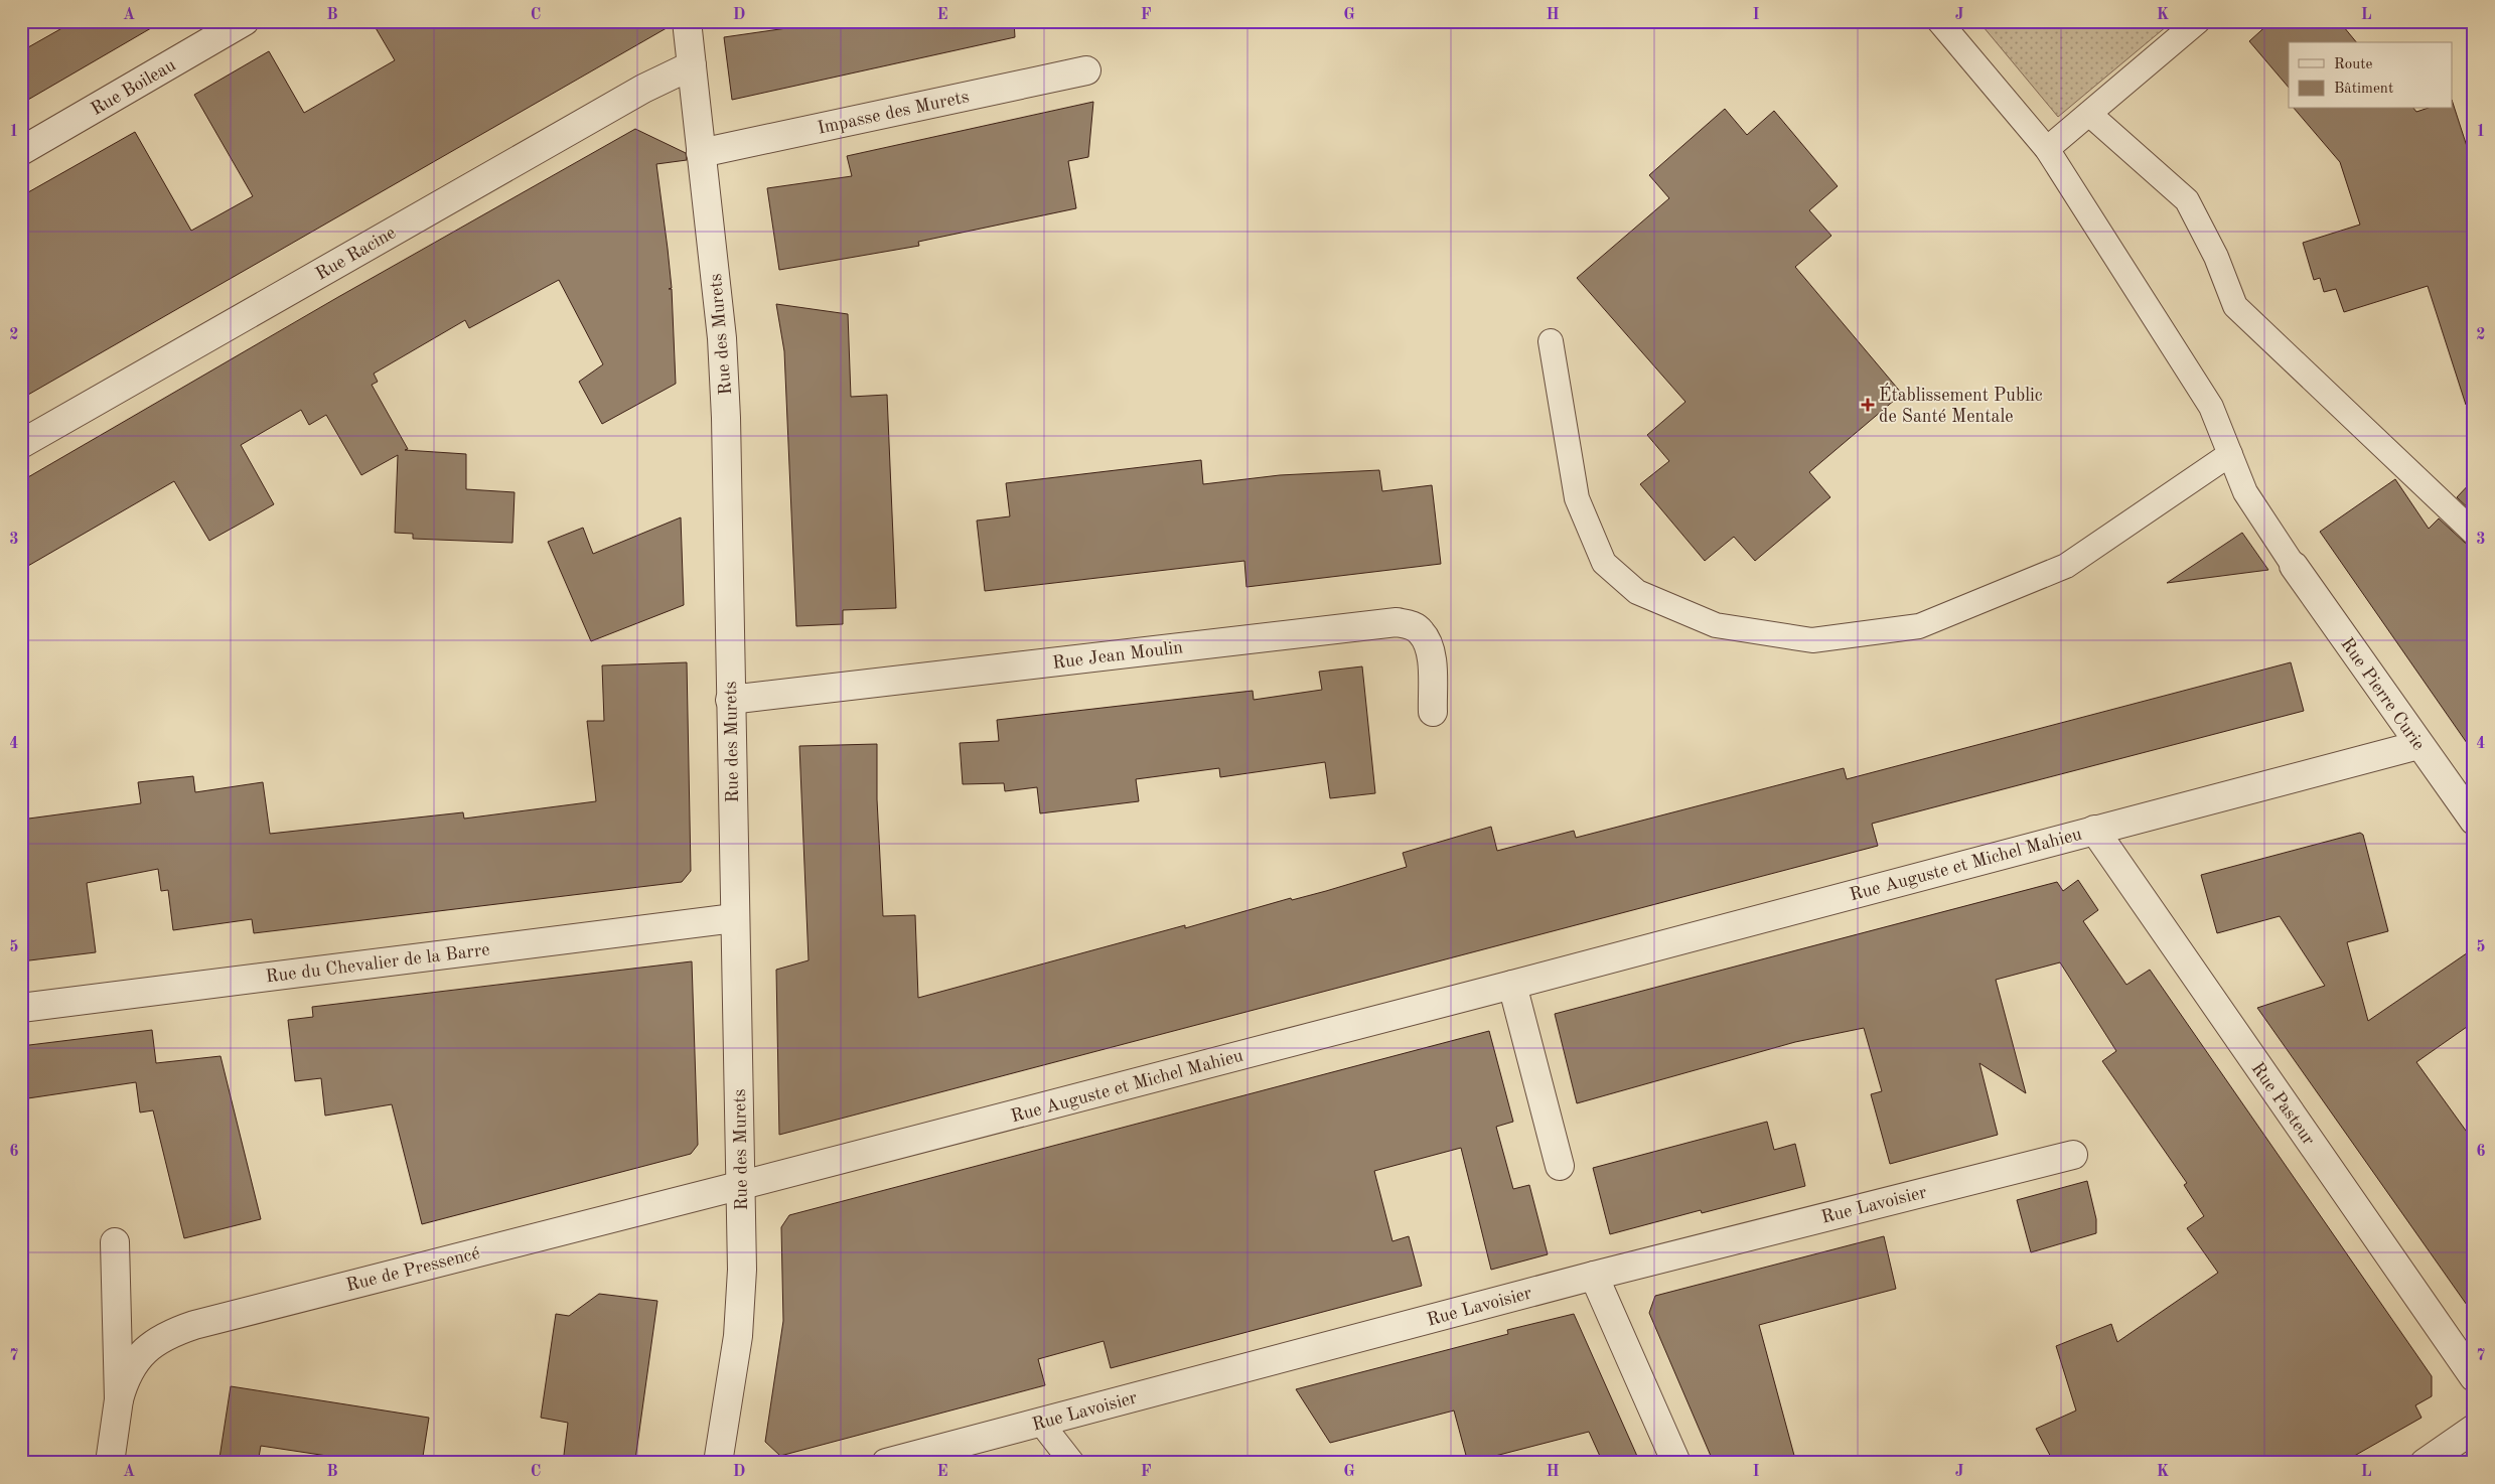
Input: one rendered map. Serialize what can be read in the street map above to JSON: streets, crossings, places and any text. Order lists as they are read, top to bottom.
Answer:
{
  "streets": {
    "street": [
      "Rue Boileau",
      "Impasse des Murets",
      "Rue Racine",
      "Rue des Murets",
      "Rue Jean Moulin",
      "Rue Pierre Curie",
      "Rue Auguste et Michel Mahieu",
      "Rue du Chevalier de la Barre",
      "Rue Pasteur",
      "Rue Lavoisier",
      "Rue de Pressencé"
    ]
  },
  "crossings": [
    ["Impasse des Murets", "Rue des Murets"],
    ["Rue Racine", "Rue des Murets"],
    ["Rue des Murets", "Rue Jean Moulin"],
    ["Rue des Murets", "Rue Auguste et Michel Mahieu"],
    ["Rue des Murets", "Rue du Chevalier de la Barre"],
    ["Rue des Murets", "Rue de Pressencé"],
    ["Rue Pierre Curie", "Rue Auguste et Michel Mahieu"],
    ["Rue Auguste et Michel Mahieu", "Rue Pasteur"],
    ["Rue Auguste et Michel Mahieu", "Rue de Pressencé"]
  ],
  "places": {
    "health": ["Établissement Public de Santé Mentale"]
  },
  "legend": ["Route", "Bâtiment"],
  "grid": {
    "columns": [
      "A",
      "B",
      "C",
      "D",
      "E",
      "F",
      "G",
      "H",
      "I",
      "J",
      "K",
      "L"
    ],
    "rows": [
      "1",
      "2",
      "3",
      "4",
      "5",
      "6",
      "7"
    ]
  }
}
